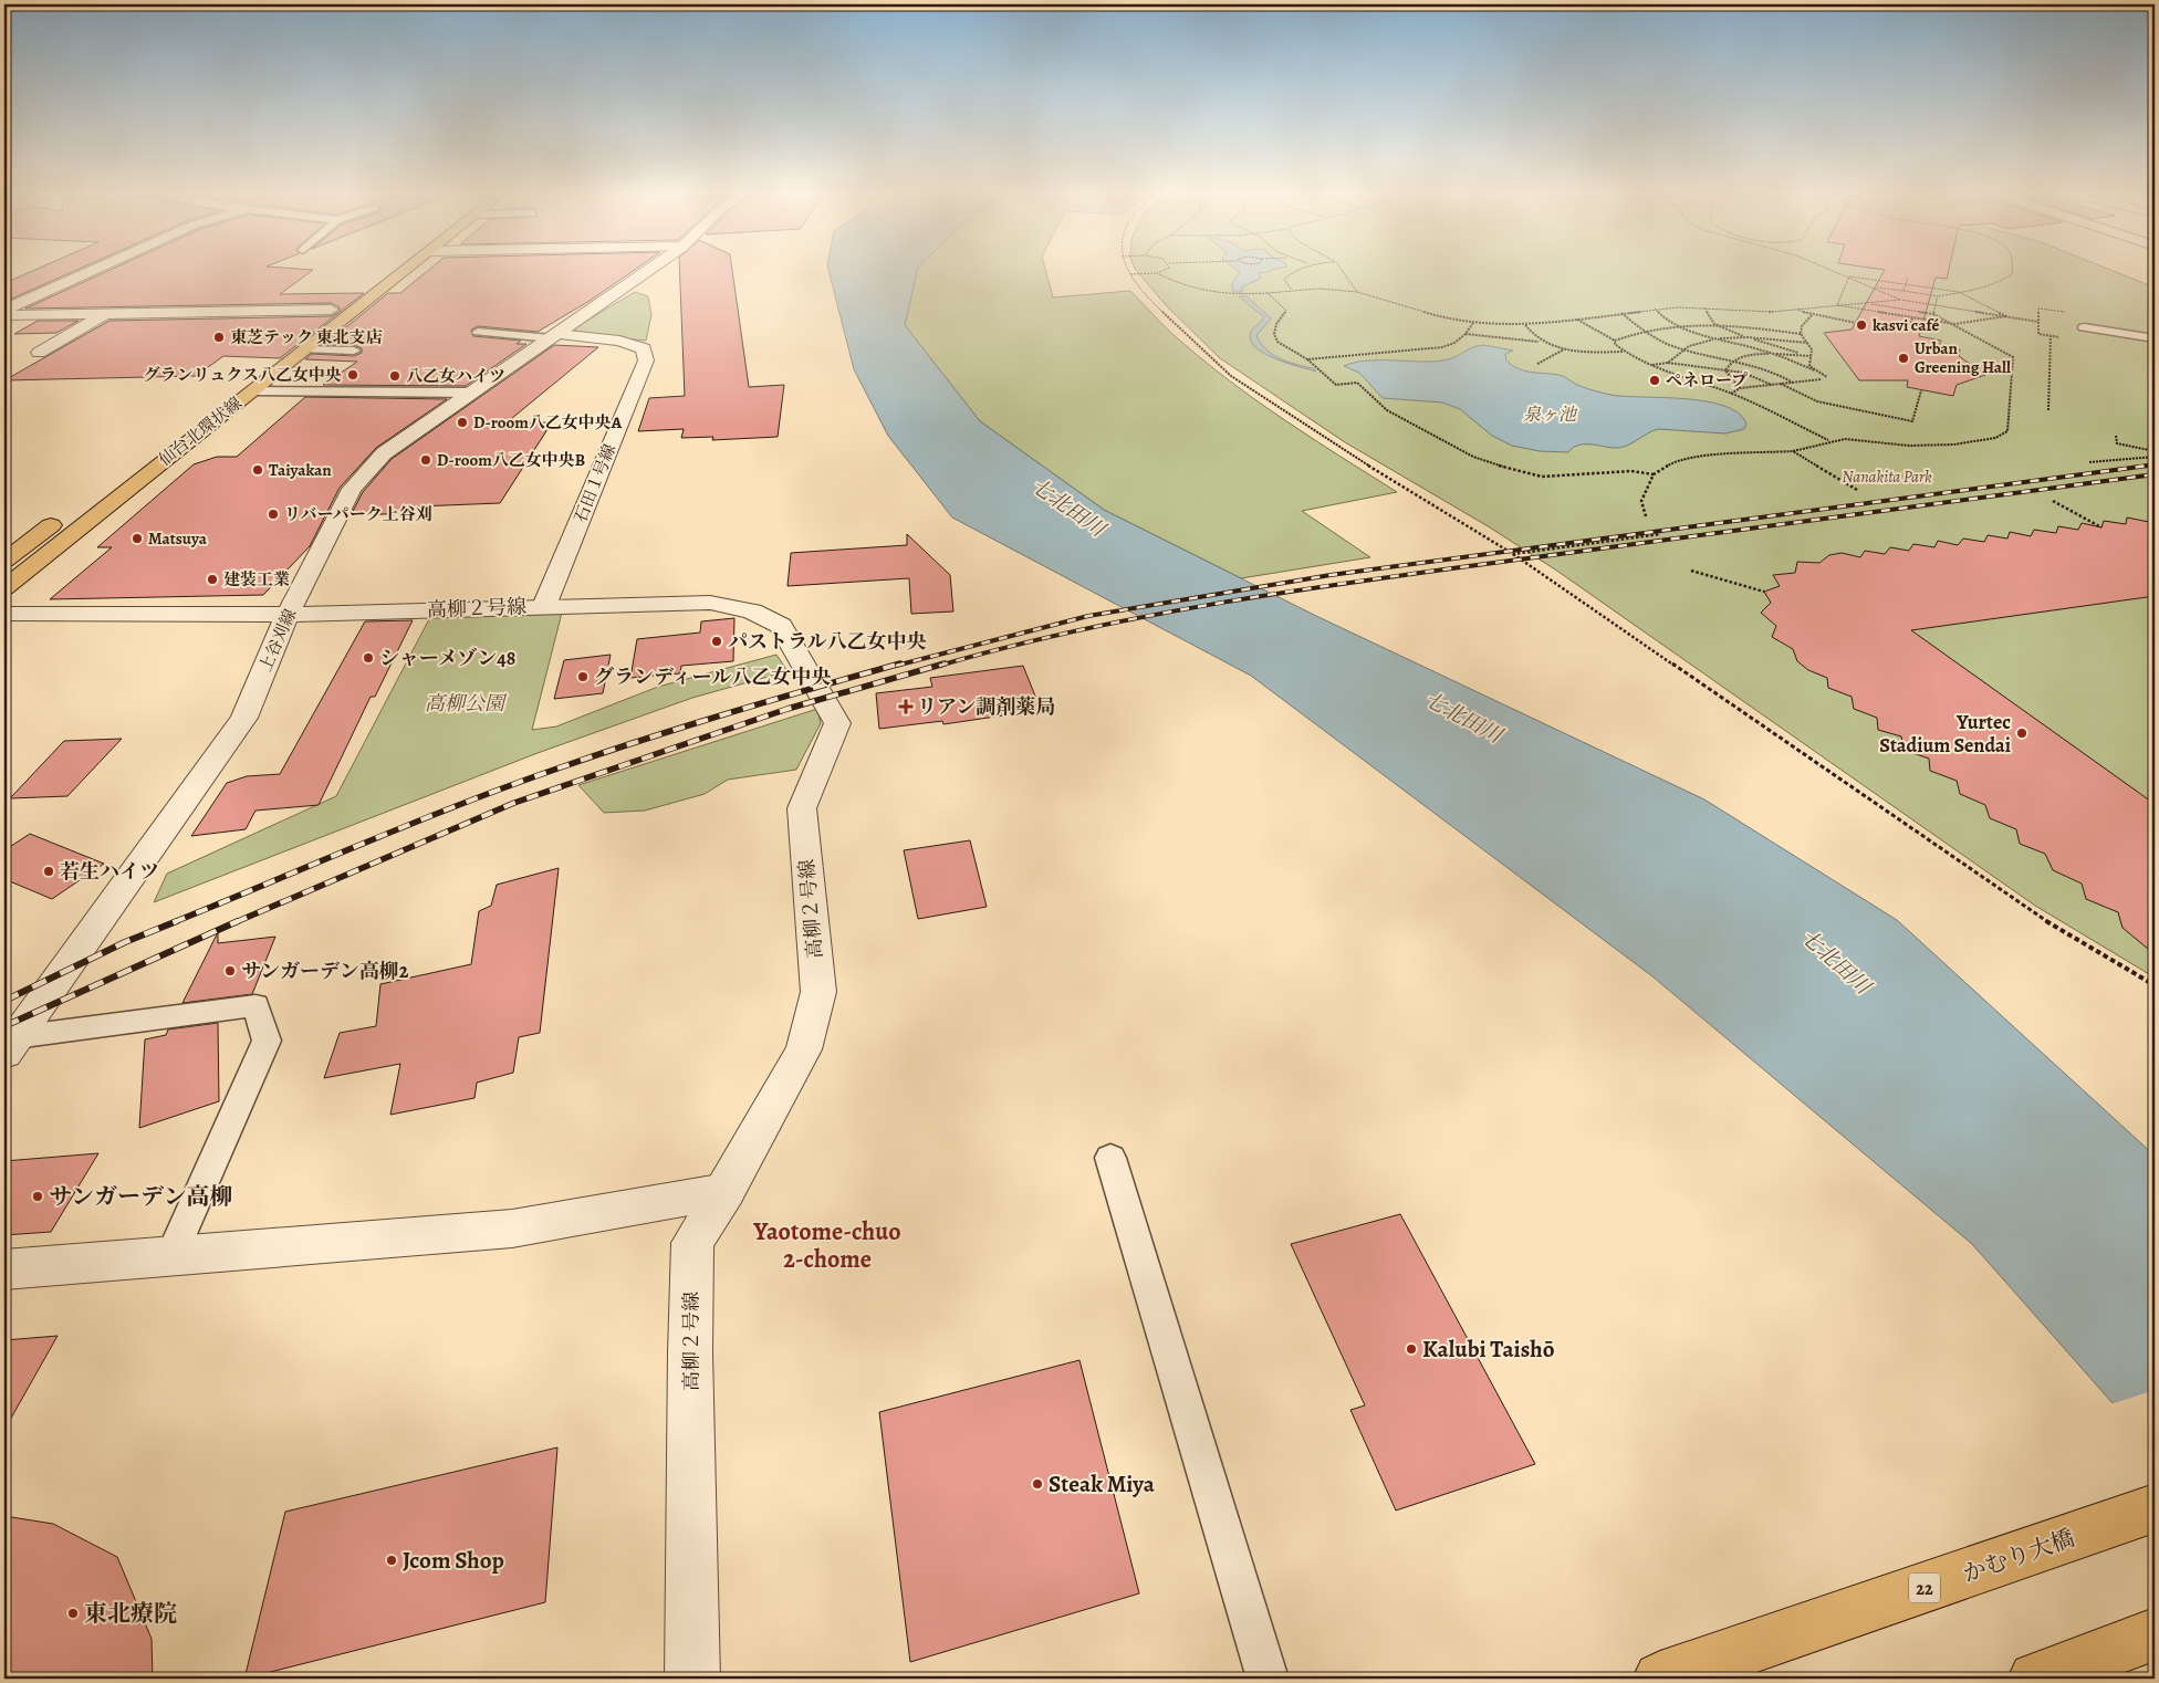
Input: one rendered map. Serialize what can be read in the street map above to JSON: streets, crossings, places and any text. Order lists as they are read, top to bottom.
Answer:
{
  "streets": {
    "main road": ["仙台北環状線", "かむり大橋", "22"],
    "street": ["石田１号線", "高柳２号線", "上谷刈線"]
  },
  "crossings": [
    ["石田１号線", "高柳２号線"],
    ["石田１号線", "上谷刈線"],
    ["高柳２号線", "上谷刈線"]
  ],
  "districts": ["Yaotome-chuo 2-chome"],
  "water": ["泉ヶ池", "七北田川"],
  "parks": ["Nanakita Park", "高柳公園"],
  "places": {
    "other": [
      "kasvi café",
      "東芝テック 東北支店",
      "Urban Greening Hall",
      "グランリュクス八乙女中央",
      "八乙女ハイツ",
      "ペネロープ",
      "D-room八乙女中央A",
      "D-room八乙女中央B",
      "Taiyakan",
      "リバーパーク上谷刈",
      "Matsuya",
      "建装工業",
      "パストラル八乙女中央",
      "シャーメゾン48",
      "グランディール八乙女中央",
      "Yurtec Stadium Sendai",
      "若生ハイツ",
      "サンガーデン高柳2",
      "サンガーデン高柳",
      "Kalubi Taishō",
      "Steak Miya",
      "Jcom Shop",
      "東北療院"
    ],
    "health": ["リアン調剤薬局"]
  }
}
